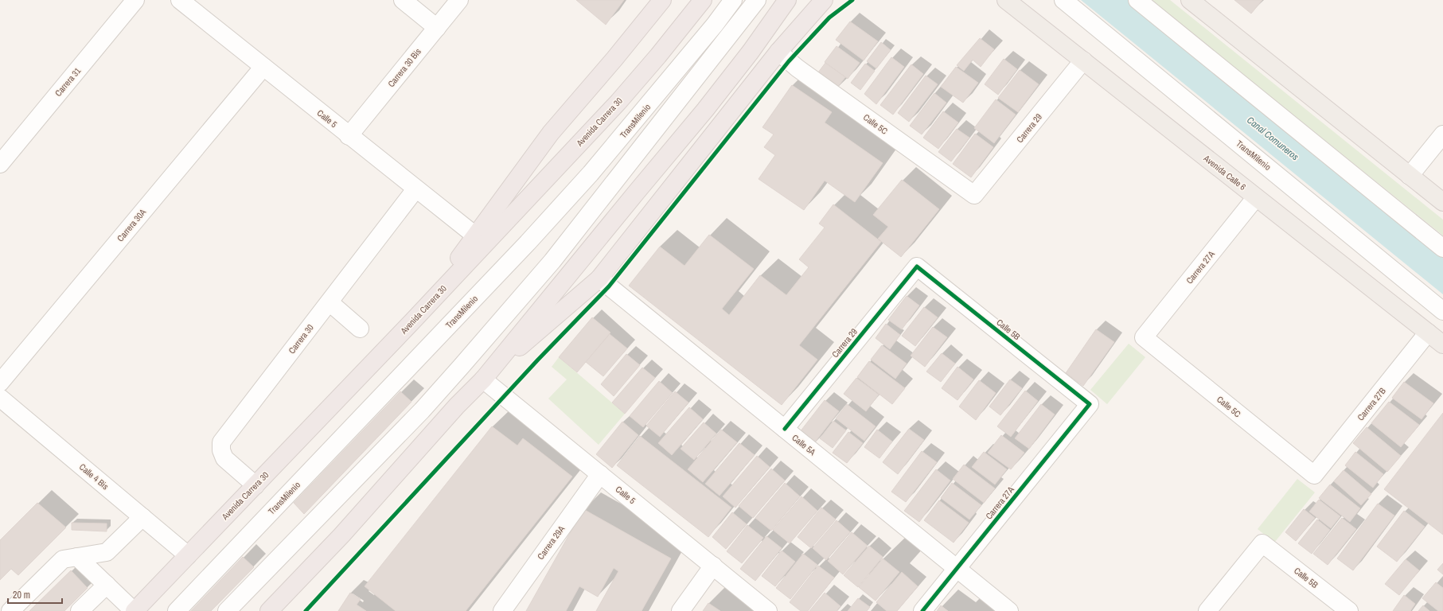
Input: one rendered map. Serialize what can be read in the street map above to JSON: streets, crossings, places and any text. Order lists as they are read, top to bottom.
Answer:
{
  "streets": {
    "highway": ["Avenida Carrera 30"],
    "main road": ["Avenida Calle 6"],
    "street": [
      "Carrera 30 Bis",
      "Carrera 31",
      "Calle 5",
      "TransMilenio",
      "Calle 5C",
      "Carrera 29",
      "Carrera 30A",
      "Carrera 27A",
      "Calle 5B",
      "Carrera 30",
      "Carrera 27B",
      "Calle 5A",
      "Calle 4 Bis",
      "Carrera 29A"
    ]
  },
  "crossings": [
    ["Carrera 30 Bis", "Calle 5"],
    ["Calle 5", "Carrera 30A"],
    ["Calle 5", "Carrera 30"],
    ["Calle 5", "Carrera 29A"],
    ["Avenida Carrera 30", "Carrera 30"],
    ["Avenida Carrera 30", "Calle 4 Bis"],
    ["Calle 5C", "Carrera 29"],
    ["Calle 5C", "Carrera 27A"],
    ["Calle 5C", "Carrera 27B"],
    ["Carrera 29", "Avenida Calle 6"],
    ["Carrera 29", "Calle 5B"],
    ["Carrera 29", "Calle 5A"],
    ["Avenida Calle 6", "Carrera 27A"],
    ["Avenida Calle 6", "Carrera 27B"],
    ["Carrera 27A", "Calle 5B"],
    ["Carrera 27A", "Calle 5A"]
  ],
  "water": ["Canal Comuneros"],
  "scale_bar": "20 m"
}
